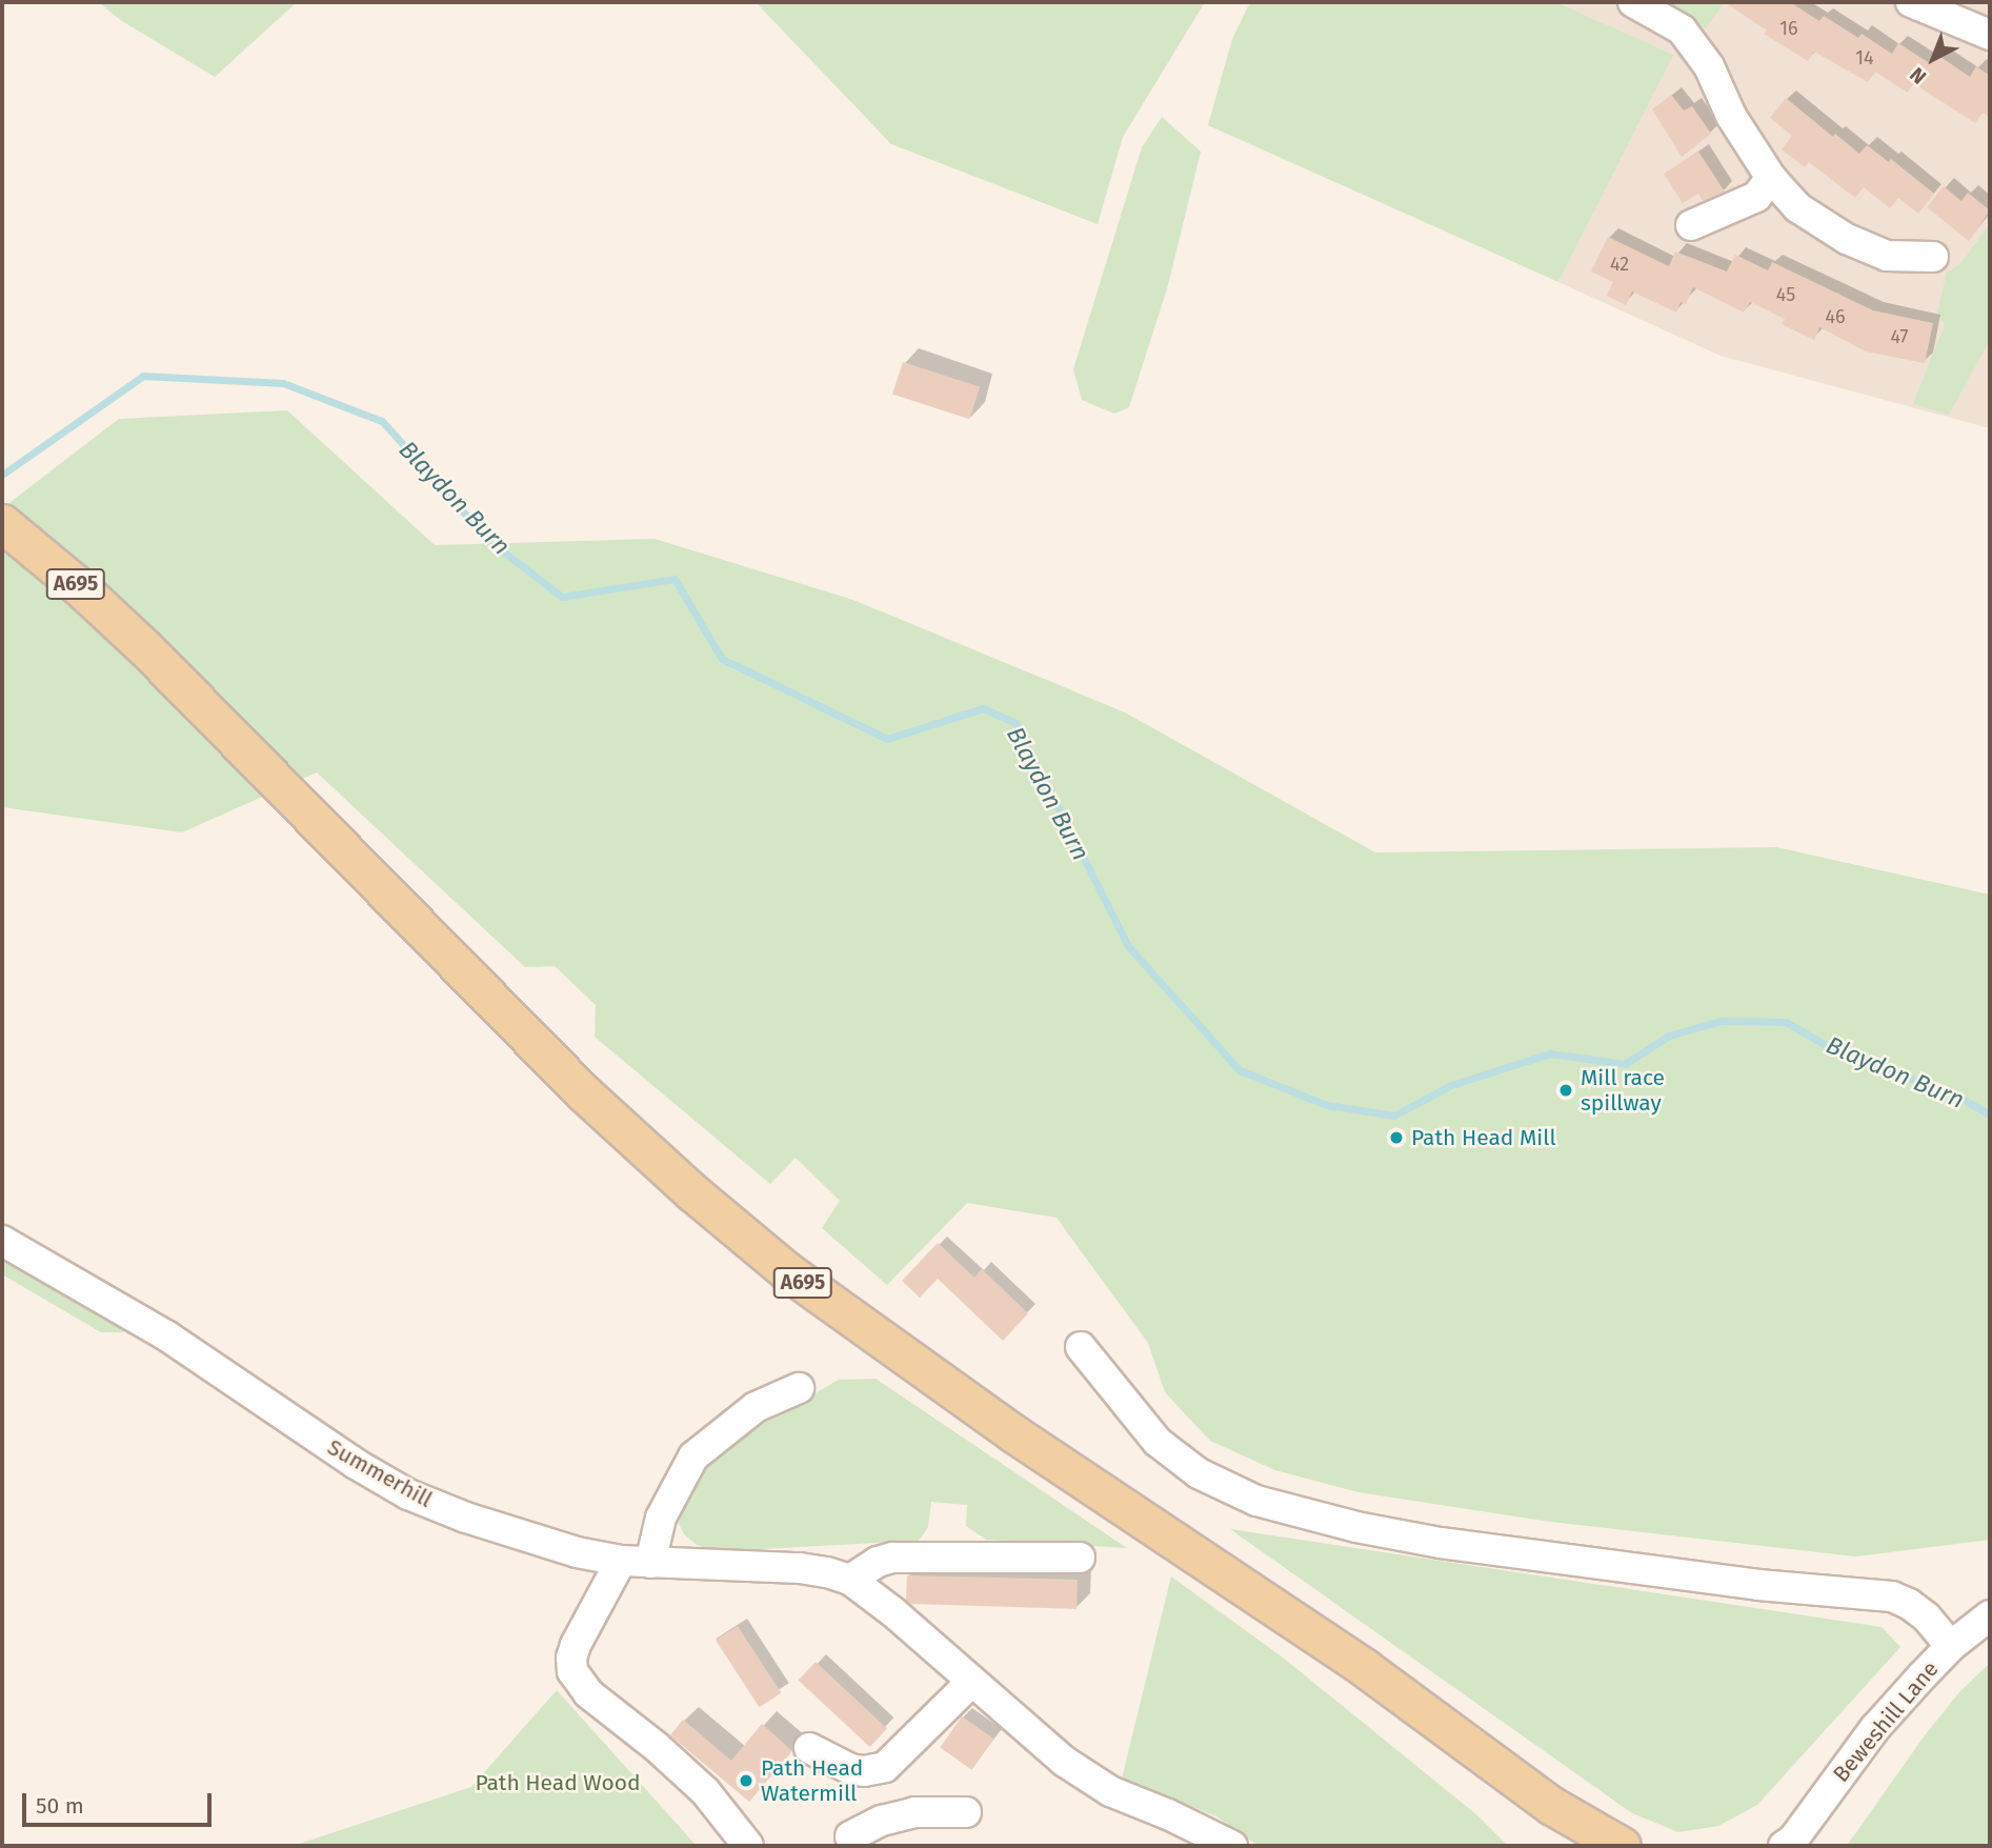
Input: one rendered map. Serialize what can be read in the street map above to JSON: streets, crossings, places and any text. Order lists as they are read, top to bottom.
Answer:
{
  "streets": {
    "main road": ["A695"],
    "street": ["Summerhill", "Beweshill Lane"]
  },
  "water": ["Blaydon Burn"],
  "parks": ["Path Head Wood"],
  "places": ["Mill race spillway", "Path Head Mill", "Path Head Watermill"],
  "house_numbers": [
    "16",
    "14",
    "42",
    "45",
    "46",
    "47"
  ],
  "scale_bar": "50 m",
  "north": "bottom left"
}
